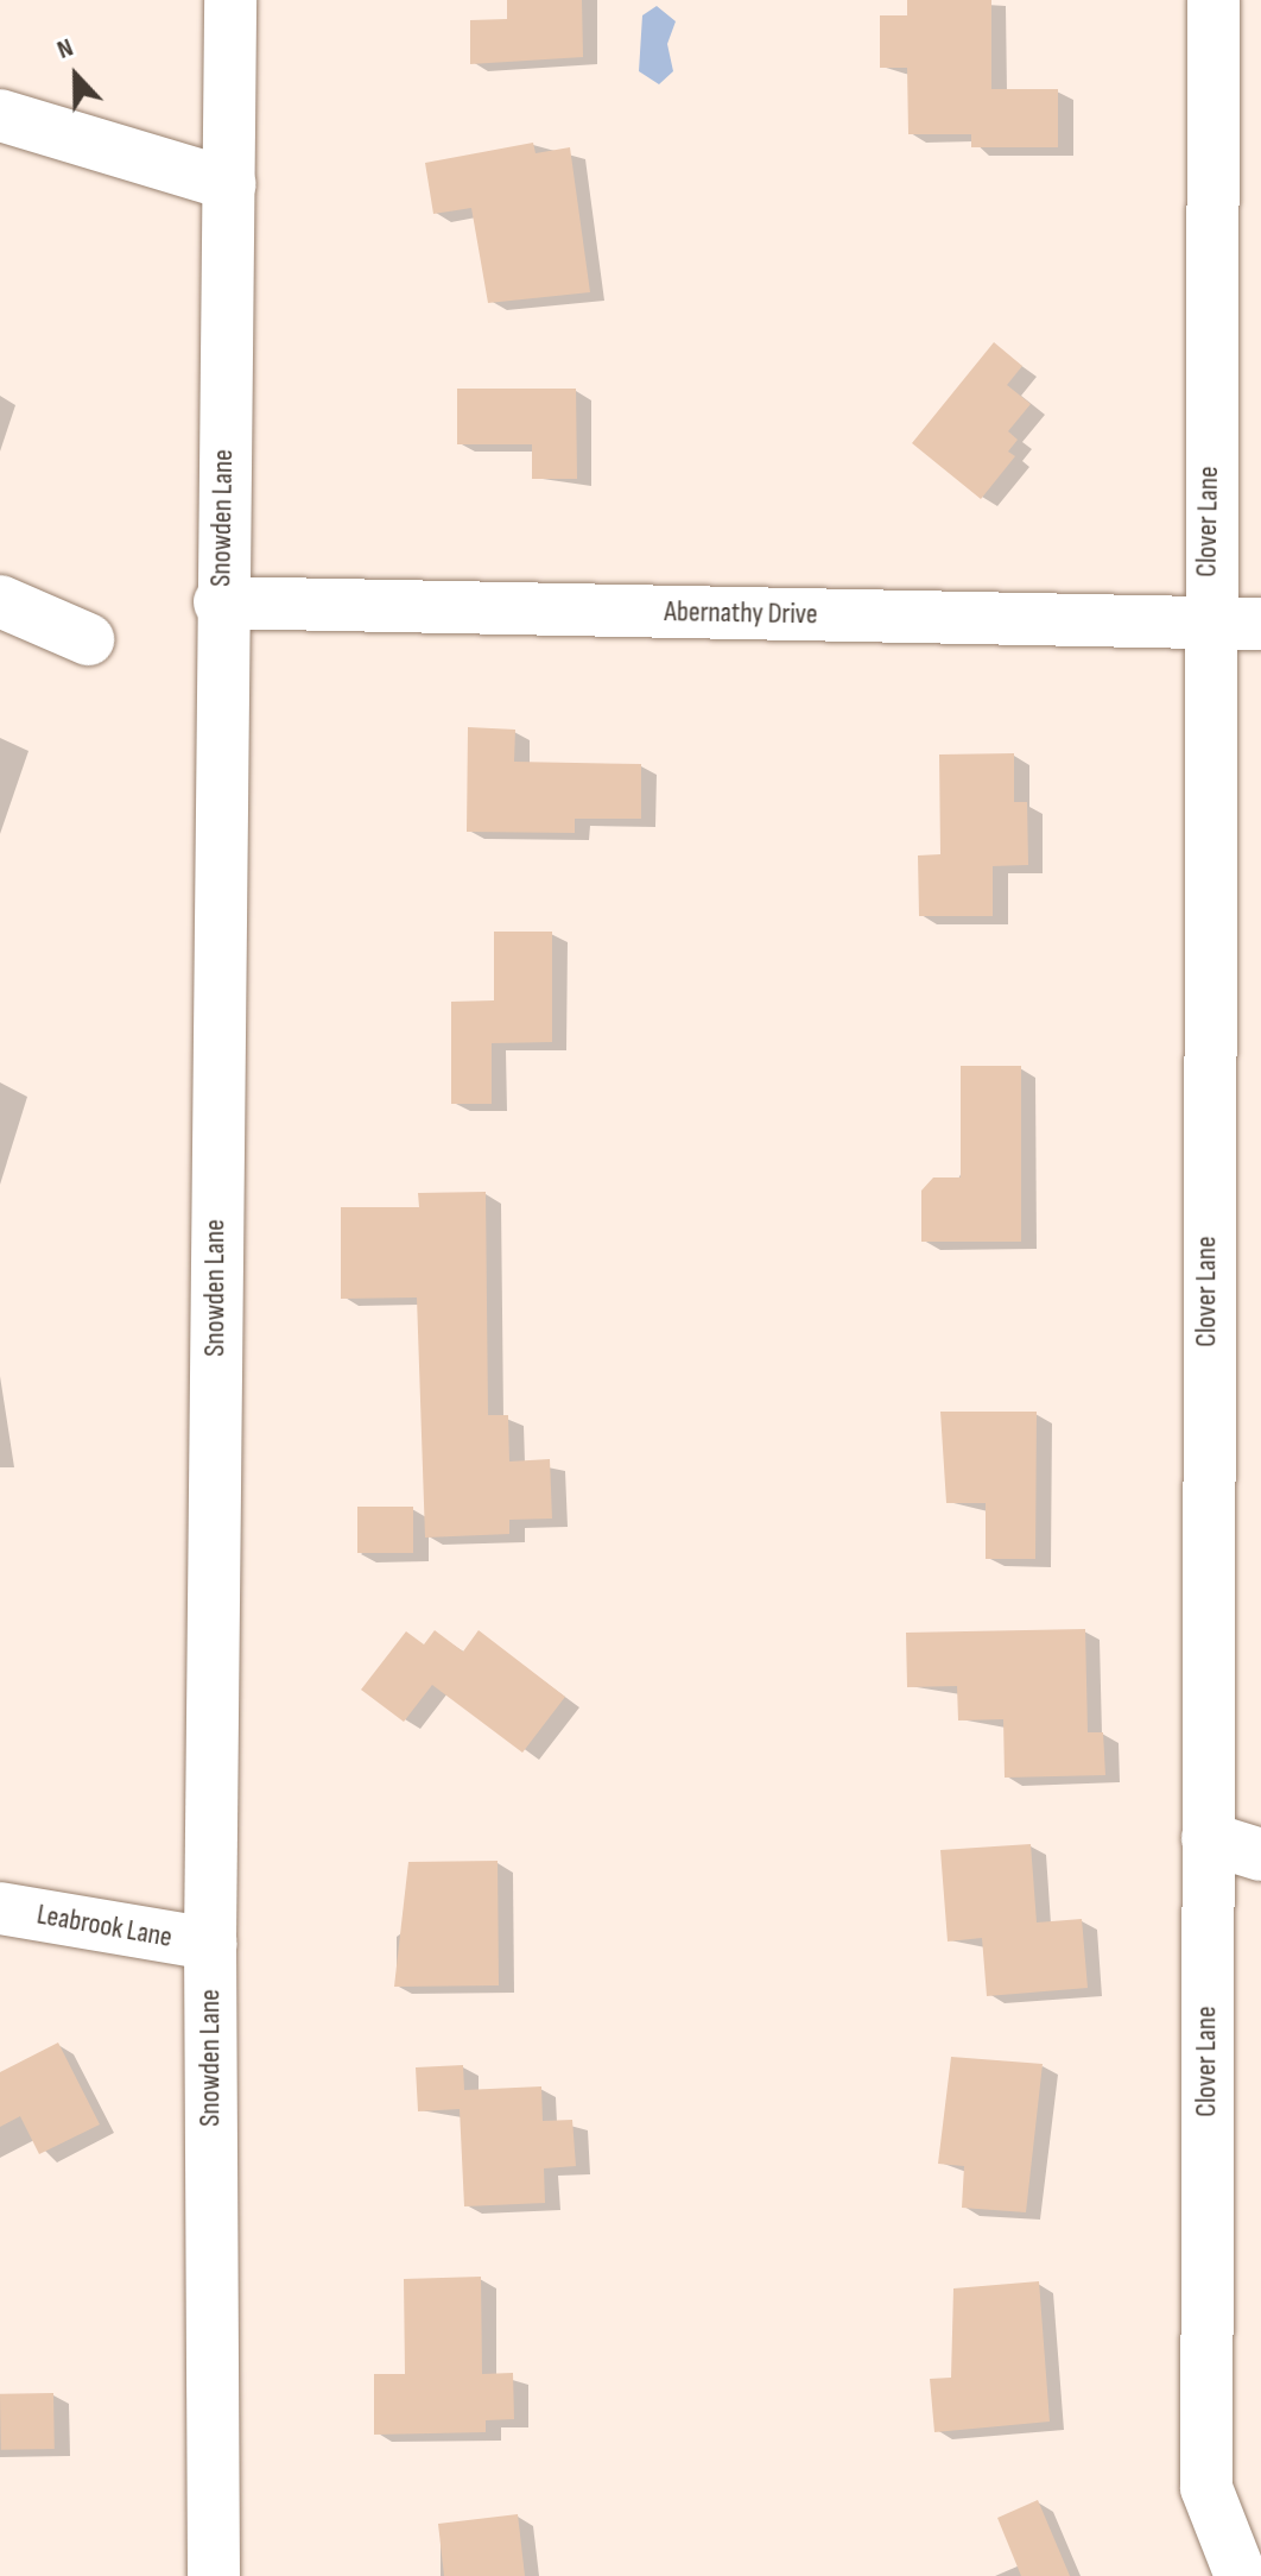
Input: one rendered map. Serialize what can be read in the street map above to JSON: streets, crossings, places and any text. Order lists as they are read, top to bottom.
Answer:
{
  "streets": {
    "street": [
      "Snowden Lane",
      "Clover Lane",
      "Abernathy Drive",
      "Leabrook Lane"
    ]
  },
  "crossings": [
    ["Snowden Lane", "Abernathy Drive"],
    ["Snowden Lane", "Leabrook Lane"],
    ["Clover Lane", "Abernathy Drive"]
  ],
  "north": "top"
}
